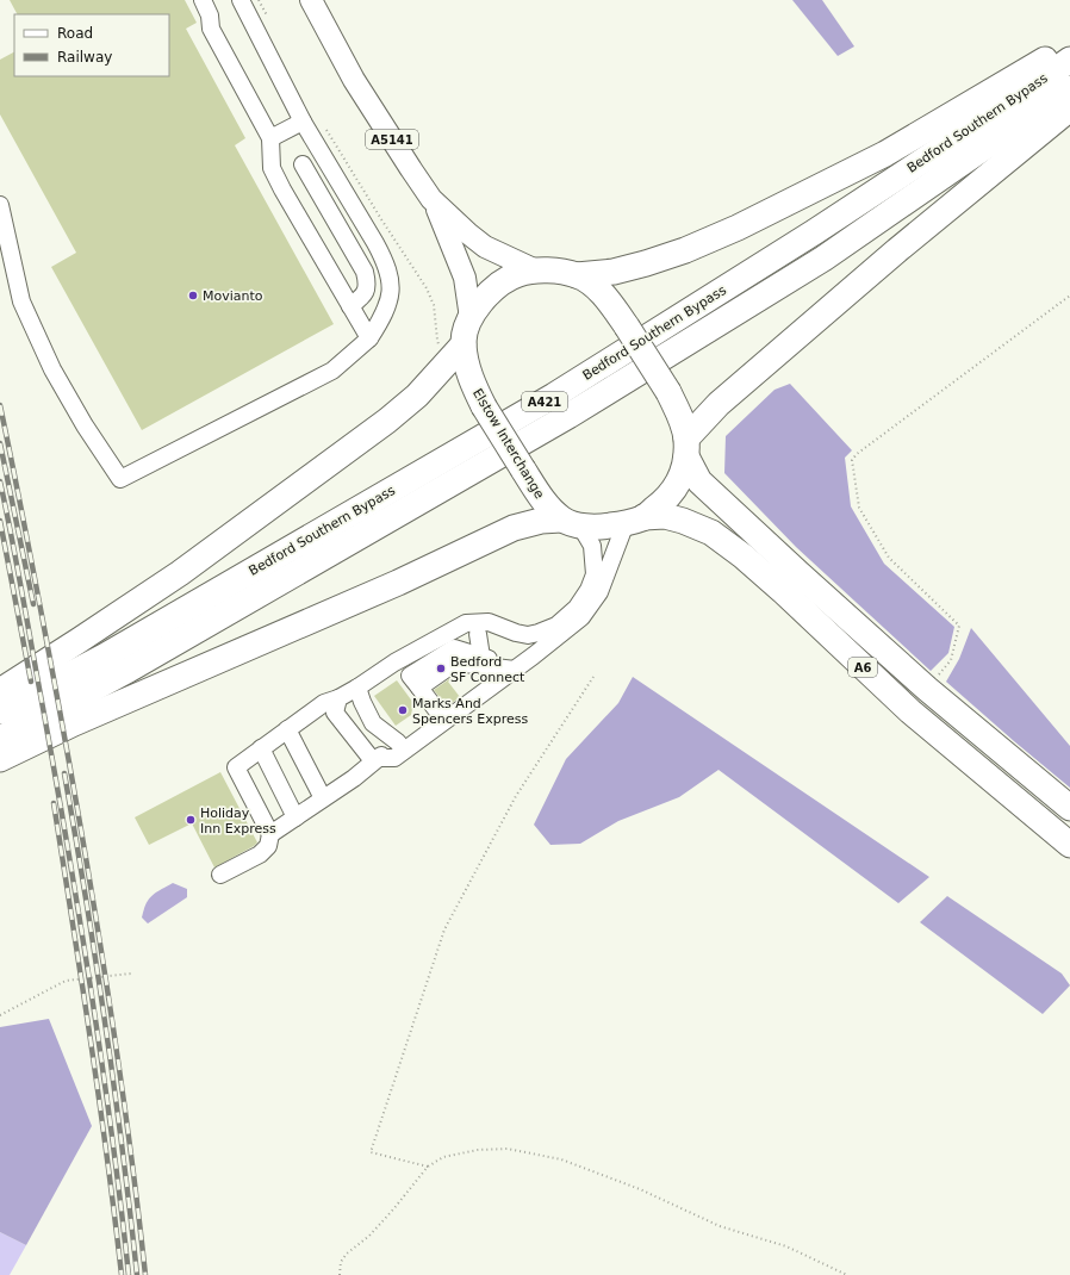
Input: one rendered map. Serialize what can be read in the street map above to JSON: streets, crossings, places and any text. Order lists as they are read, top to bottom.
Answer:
{
  "streets": {
    "highway": [
      "Bedford Southern Bypass",
      "A421",
      "Elstow Interchange",
      "A6"
    ],
    "main road": ["A5141"]
  },
  "crossings": [
    ["A5141", "Elstow Interchange"],
    ["Elstow Interchange", "A6"]
  ],
  "places": [
    "Movianto",
    "Bedford SF Connect",
    "Marks And Spencers Express",
    "Holiday Inn Express"
  ],
  "legend": ["Road", "Railway"]
}
